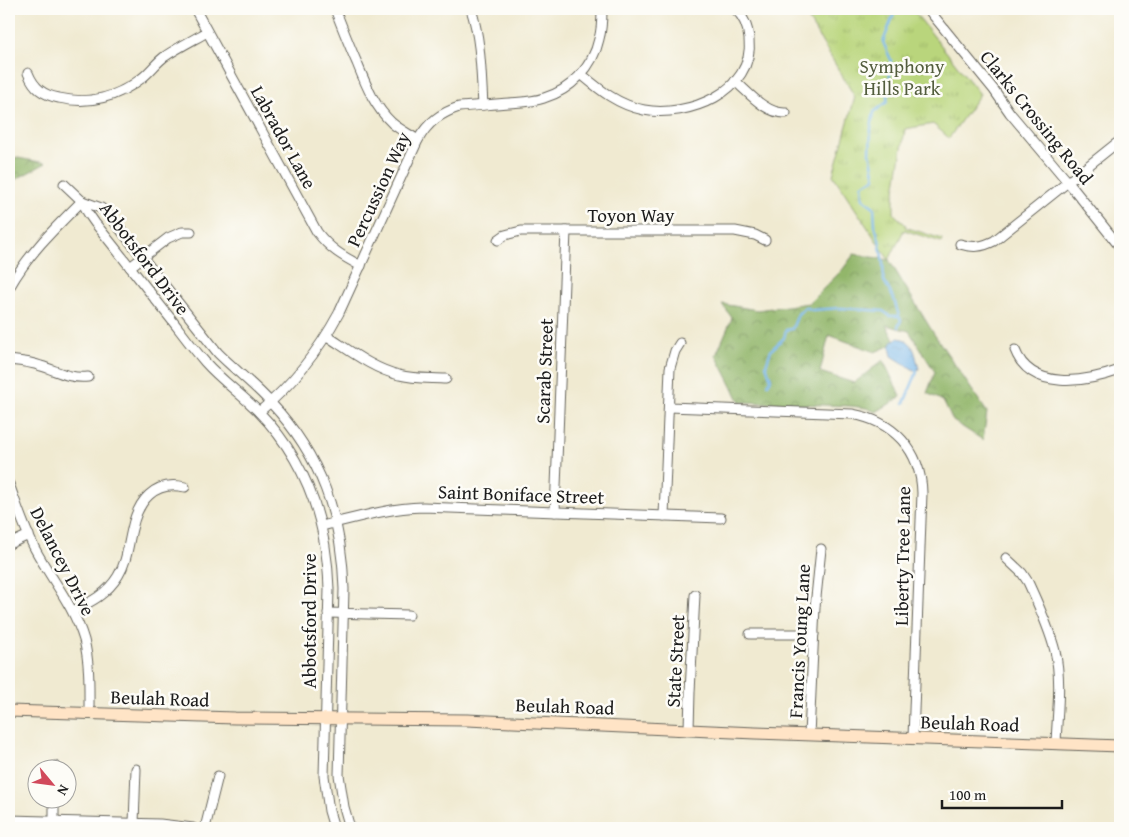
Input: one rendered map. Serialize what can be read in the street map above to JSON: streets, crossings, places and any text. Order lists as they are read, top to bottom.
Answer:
{
  "streets": {
    "main road": ["Beulah Road"],
    "street": [
      "Clarks Crossing Road",
      "Labrador Lane",
      "Percussion Way",
      "Toyon Way",
      "Abbotsford Drive",
      "Scarab Street",
      "Saint Boniface Street",
      "Liberty Tree Lane",
      "Delancey Drive",
      "Francis Young Lane",
      "State Street"
    ]
  },
  "crossings": [
    ["Labrador Lane", "Percussion Way"],
    ["Percussion Way", "Abbotsford Drive"],
    ["Toyon Way", "Scarab Street"],
    ["Abbotsford Drive", "Saint Boniface Street"],
    ["Abbotsford Drive", "Beulah Road"],
    ["Scarab Street", "Saint Boniface Street"],
    ["Liberty Tree Lane", "Beulah Road"],
    ["Delancey Drive", "Beulah Road"],
    ["Francis Young Lane", "Beulah Road"],
    ["State Street", "Beulah Road"]
  ],
  "parks": ["Symphony Hills Park"],
  "scale_bar": "100 m",
  "north": "bottom right"
}
